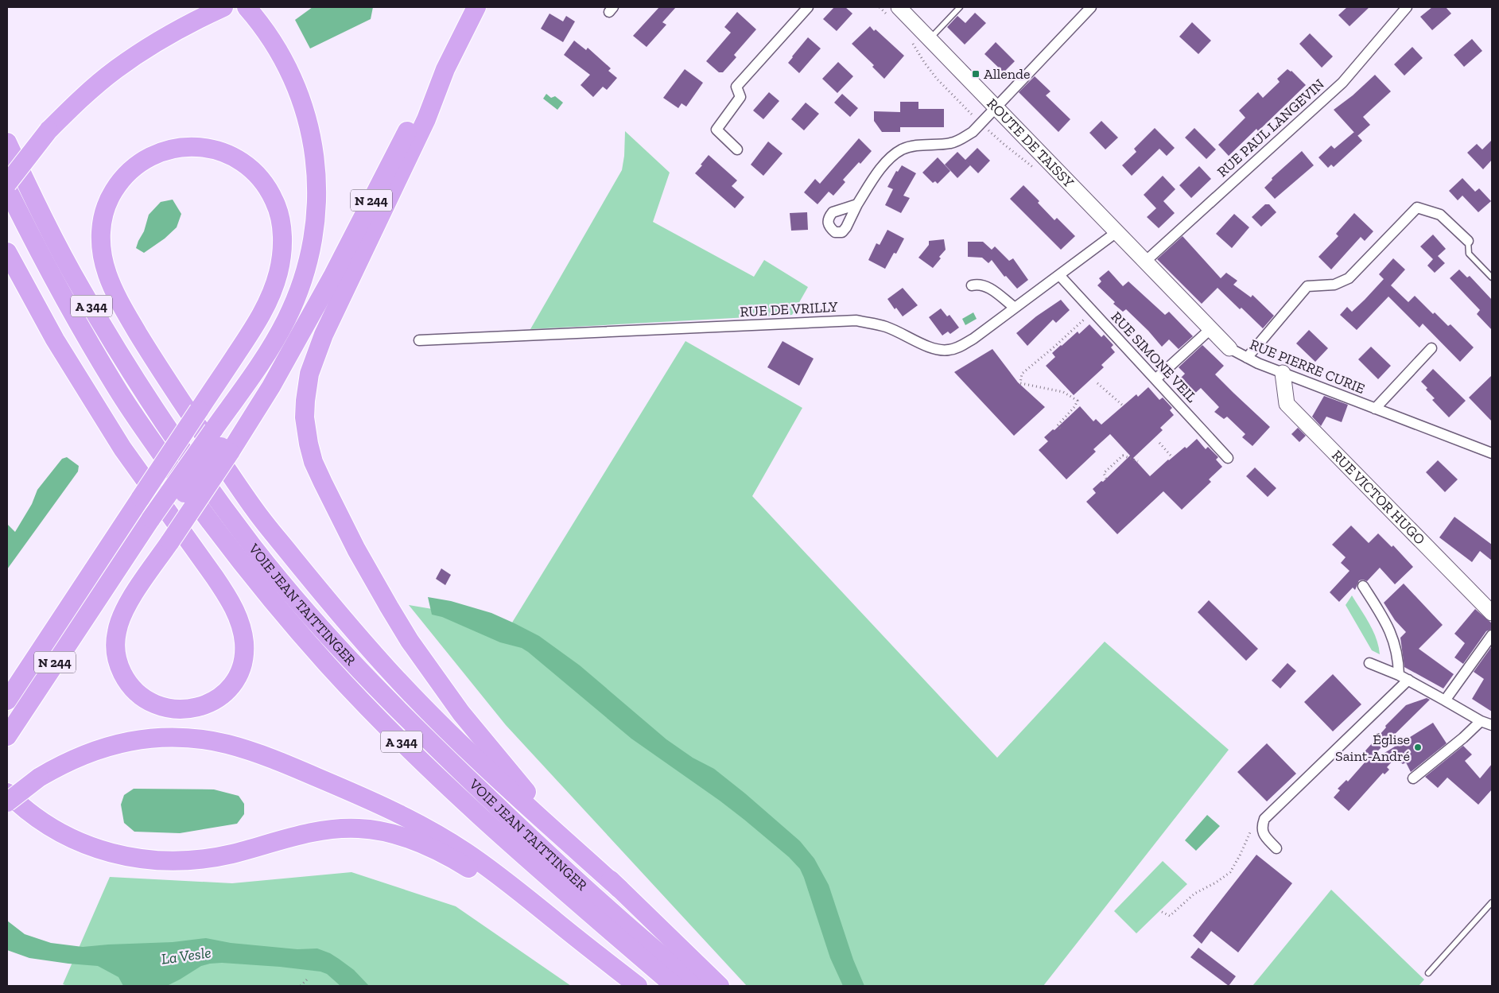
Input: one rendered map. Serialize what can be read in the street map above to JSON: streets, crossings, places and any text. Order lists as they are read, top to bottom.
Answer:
{
  "streets": {
    "highway": ["N 244", "A 344", "VOIE JEAN TAITTINGER"],
    "street": [
      "RUE PAUL LANGEVIN",
      "ROUTE DE TAISSY",
      "RUE DE VRILLY",
      "RUE SIMONE VEIL",
      "RUE PIERRE CURIE",
      "RUE VICTOR HUGO"
    ]
  },
  "crossings": [
    ["RUE PAUL LANGEVIN", "ROUTE DE TAISSY"],
    ["ROUTE DE TAISSY", "RUE DE VRILLY"],
    ["RUE DE VRILLY", "RUE SIMONE VEIL"],
    ["RUE PIERRE CURIE", "RUE VICTOR HUGO"]
  ],
  "water": ["La Vesle"],
  "places": {
    "transit": ["Allende"],
    "other": ["Église Saint-André"]
  }
}
